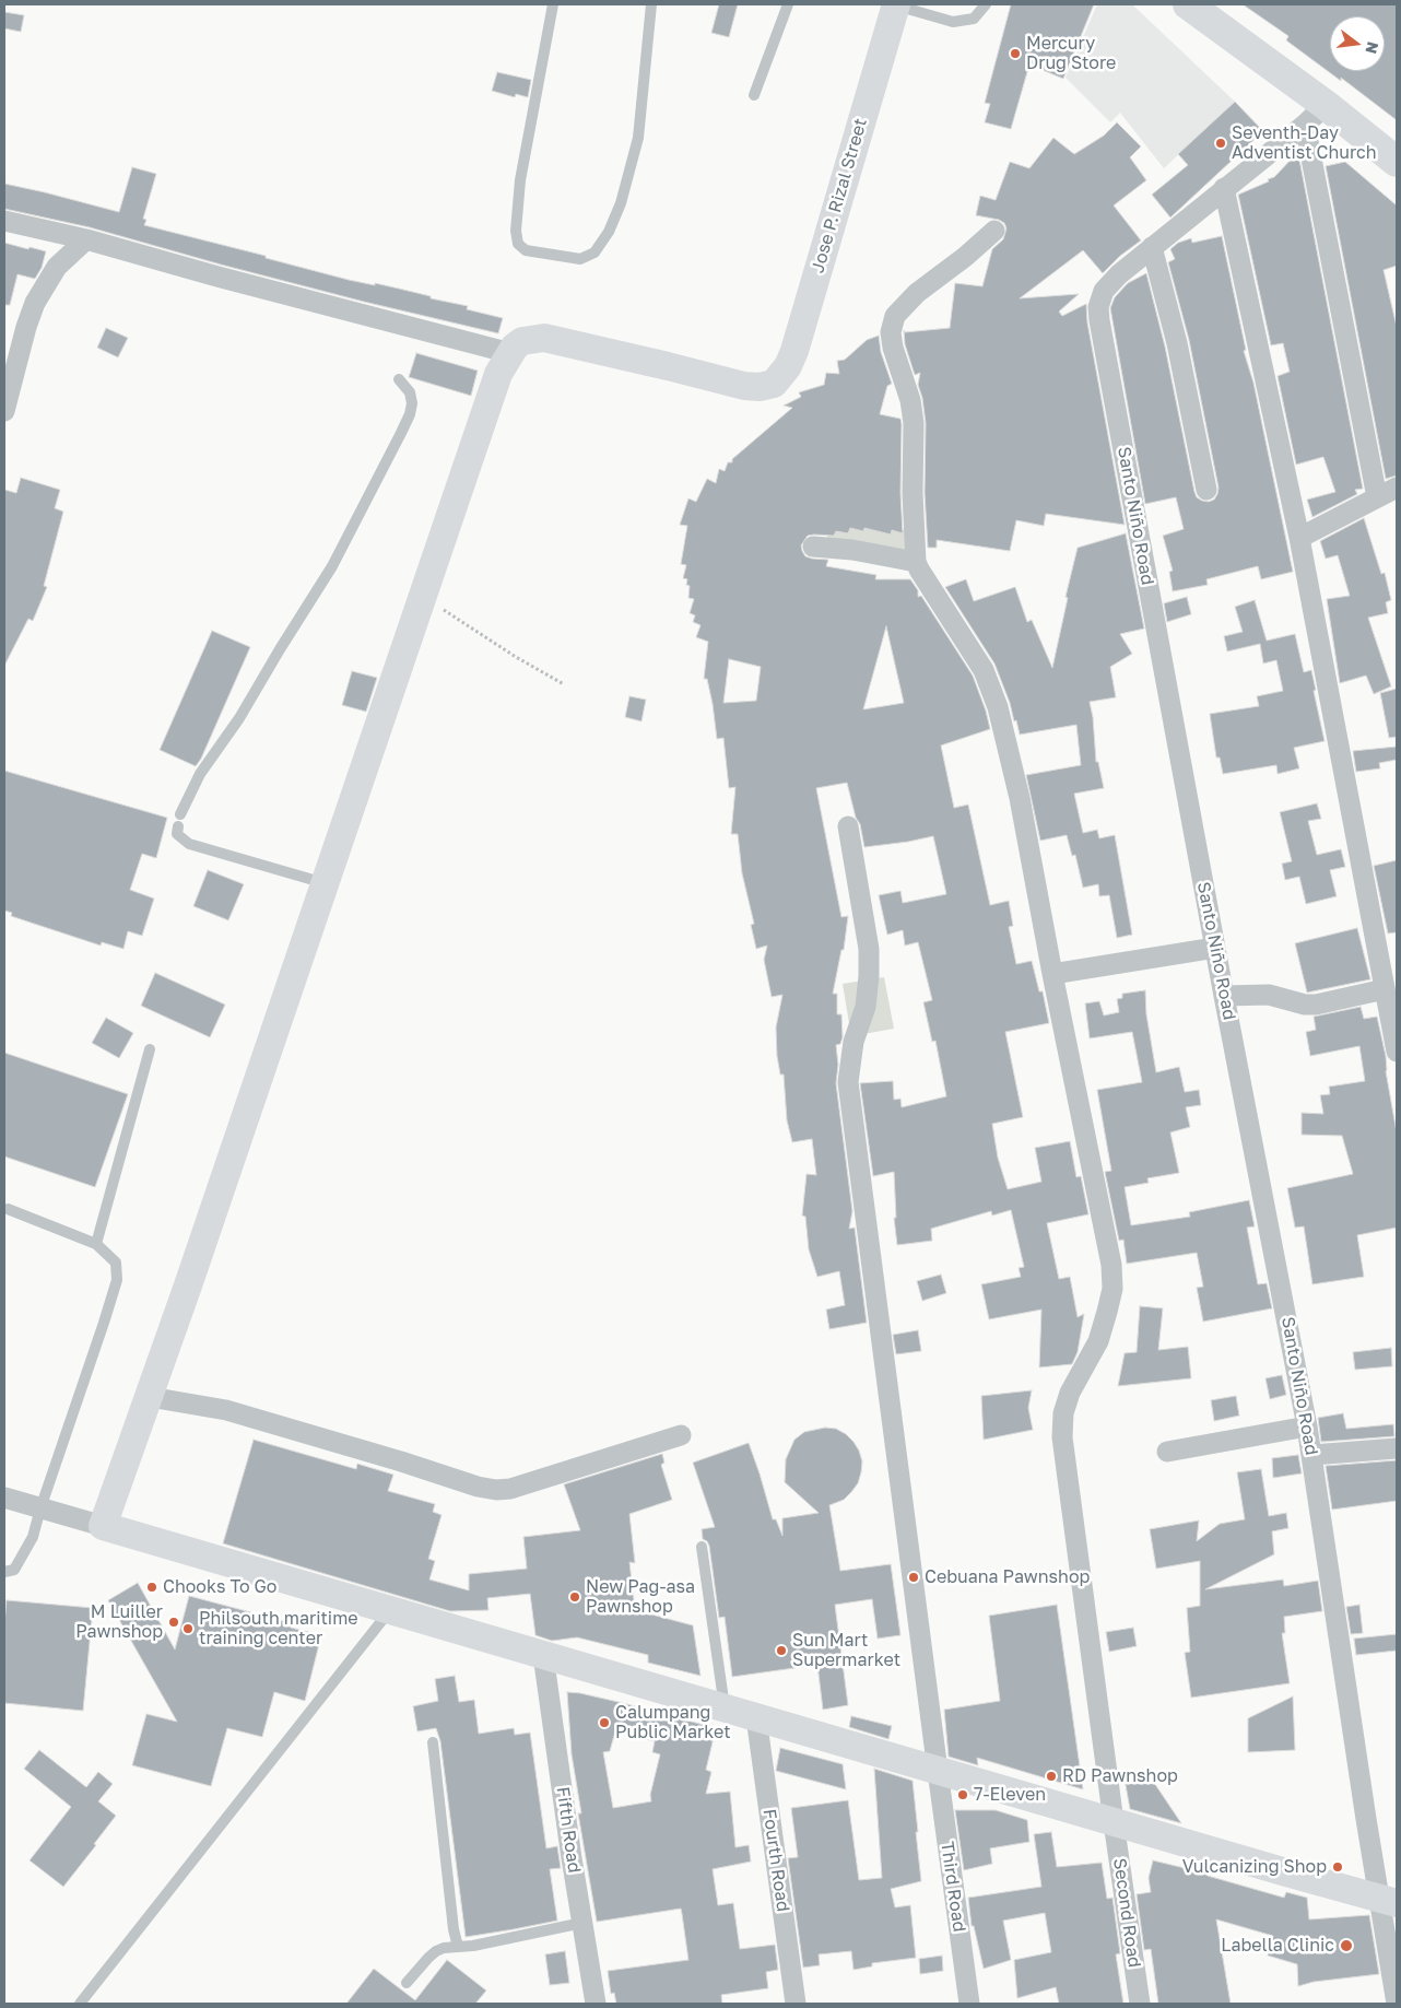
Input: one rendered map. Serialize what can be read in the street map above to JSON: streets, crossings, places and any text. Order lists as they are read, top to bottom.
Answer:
{
  "streets": {
    "street": [
      "Jose P. Rizal Street",
      "Santo Niño Road",
      "Fifth Road",
      "Fourth Road",
      "Third Road",
      "Second Road"
    ]
  },
  "places": [
    "Mercury Drug Store",
    "Seventh-Day Adventist Church",
    "Cebuana Pawnshop",
    "Chooks To Go",
    "New Pag-asa Pawnshop",
    "M Luiller Pawnshop",
    "Philsouth maritime training center",
    "Sun Mart Supermarket",
    "Calumpang Public Market",
    "RD Pawnshop",
    "7-Eleven",
    "Vulcanizing Shop",
    "Labella Clinic"
  ],
  "north": "right"
}
